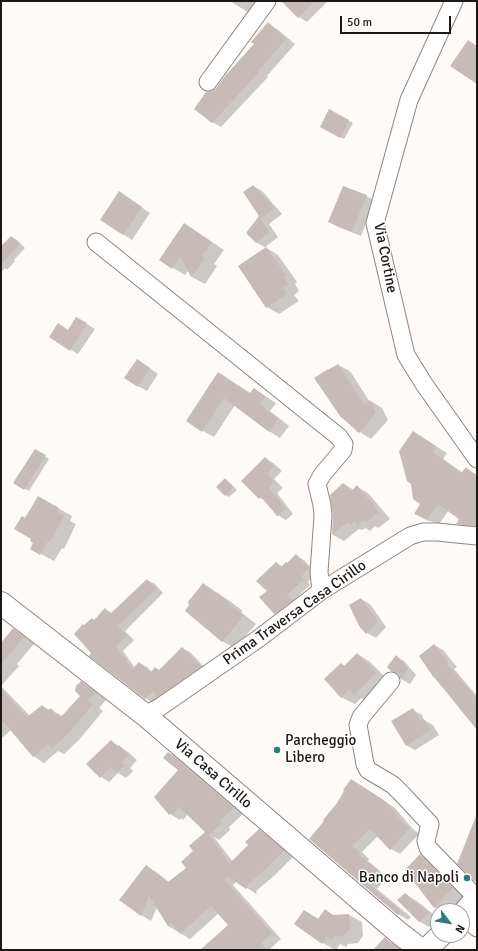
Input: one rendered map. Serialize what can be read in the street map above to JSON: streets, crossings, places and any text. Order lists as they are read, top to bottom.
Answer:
{
  "streets": {
    "street": ["Via Cortine", "Prima Traversa Casa Cirillo", "Via Casa Cirillo"]
  },
  "crossings": [
    ["Prima Traversa Casa Cirillo", "Via Casa Cirillo"]
  ],
  "places": ["Parcheggio Libero", "Banco di Napoli"],
  "scale_bar": "50 m",
  "north": "bottom right"
}
